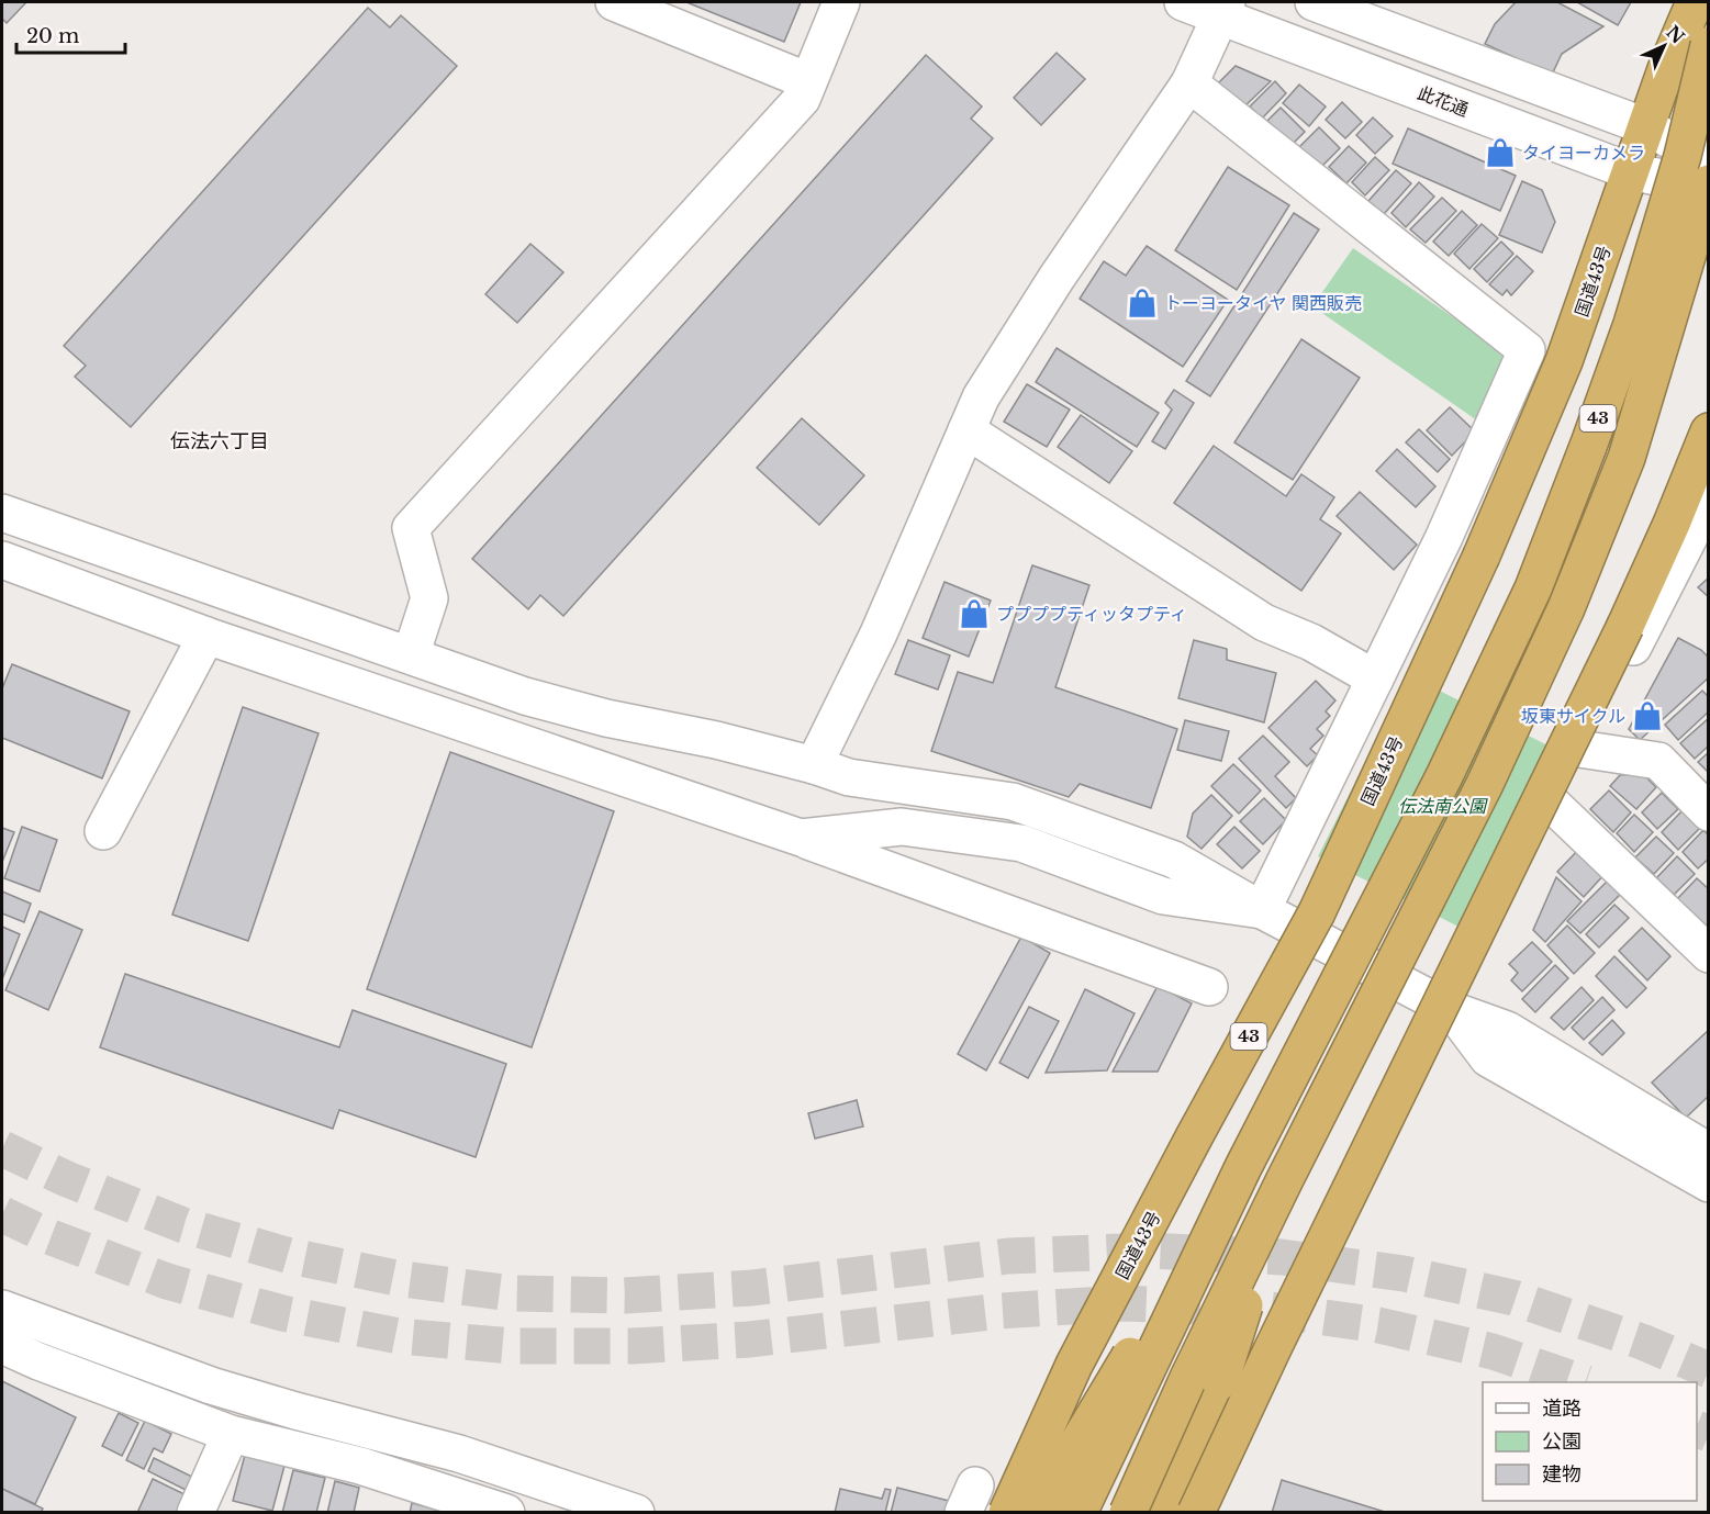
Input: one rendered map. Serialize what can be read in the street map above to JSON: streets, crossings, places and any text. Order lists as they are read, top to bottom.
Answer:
{
  "streets": {
    "highway": ["国道43号", "43"],
    "street": ["此花通"]
  },
  "crossings": [
    ["此花通", "国道43号"],
    ["此花通", "43"]
  ],
  "districts": ["伝法六丁目"],
  "parks": ["伝法南公園"],
  "places": {
    "shop": [
      "タイヨーカメラ",
      "トーヨータイヤ 関西販売",
      "ププププティッタプティ",
      "坂東サイクル"
    ]
  },
  "legend": ["道路", "公園", "建物"],
  "scale_bar": "20 m",
  "north": "top right"
}
